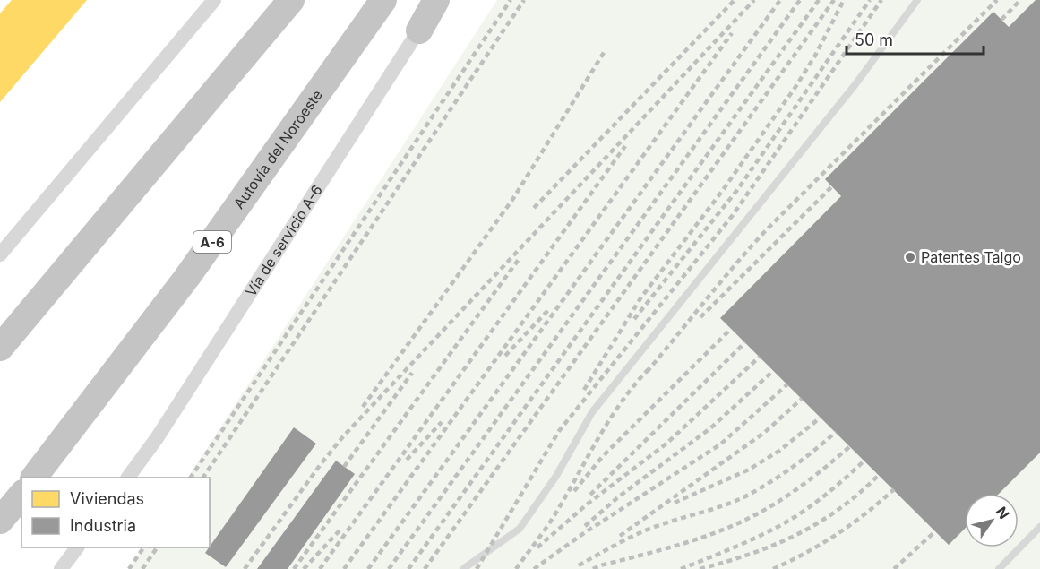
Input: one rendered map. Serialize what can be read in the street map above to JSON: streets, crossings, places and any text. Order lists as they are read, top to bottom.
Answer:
{
  "streets": {
    "highway": ["Autovía del Noroeste", "A-6"],
    "street": ["Vía de servicio A-6"]
  },
  "places": ["Patentes Talgo"],
  "legend": ["Viviendas", "Industria"],
  "scale_bar": "50 m",
  "north": "top right"
}
